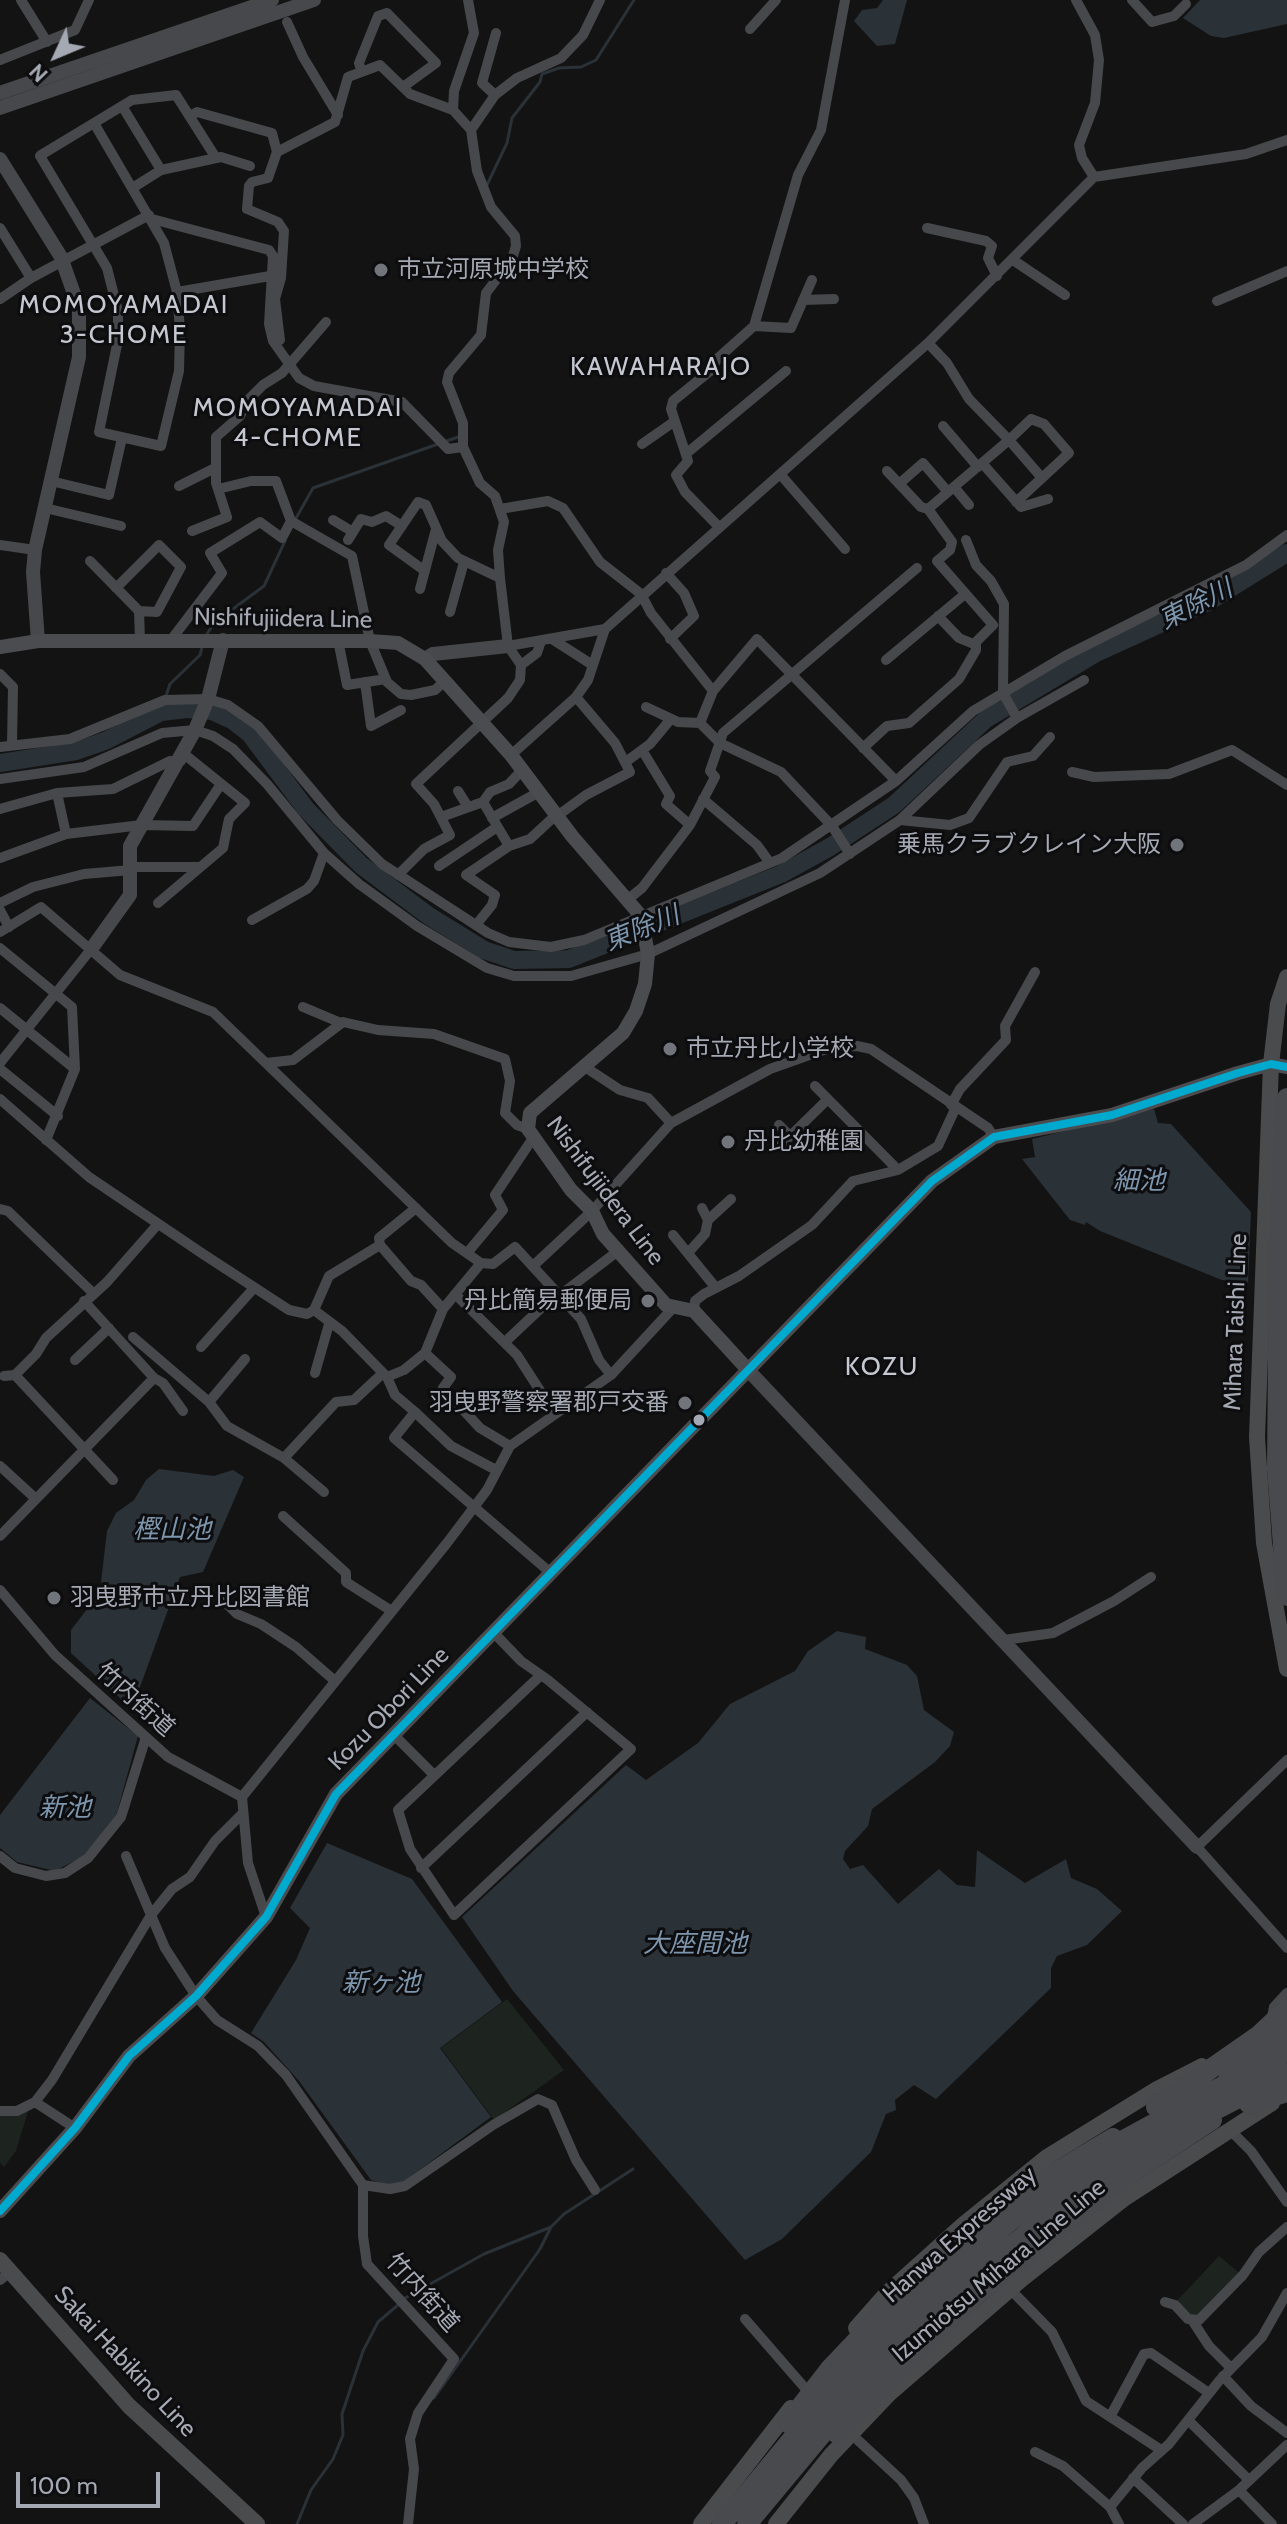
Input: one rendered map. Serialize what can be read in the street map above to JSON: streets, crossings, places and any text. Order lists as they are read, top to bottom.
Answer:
{
  "streets": {
    "highway": ["Hanwa Expressway"],
    "main road": [
      "Nishifujiidera Line",
      "Mihara Taishi Line",
      "Kozu Obori Line",
      "Izumiotsu Mihara Line Line",
      "Sakai Habikino Line"
    ],
    "street": ["竹内街道"]
  },
  "districts": [
    "MOMOYAMADAI 3-CHOME",
    "KAWAHARAJO",
    "MOMOYAMADAI 4-CHOME",
    "KOZU"
  ],
  "water": [
    "東除川",
    "細池",
    "樫山池",
    "新池",
    "大座間池",
    "新ヶ池"
  ],
  "places": [
    "市立河原城中学校",
    "乗馬クラブクレイン大阪",
    "市立丹比小学校",
    "丹比幼稚園",
    "丹比簡易郵便局",
    "羽曳野警察署郡戸交番",
    "羽曳野市立丹比図書館"
  ],
  "scale_bar": "100 m",
  "north": "bottom left"
}
